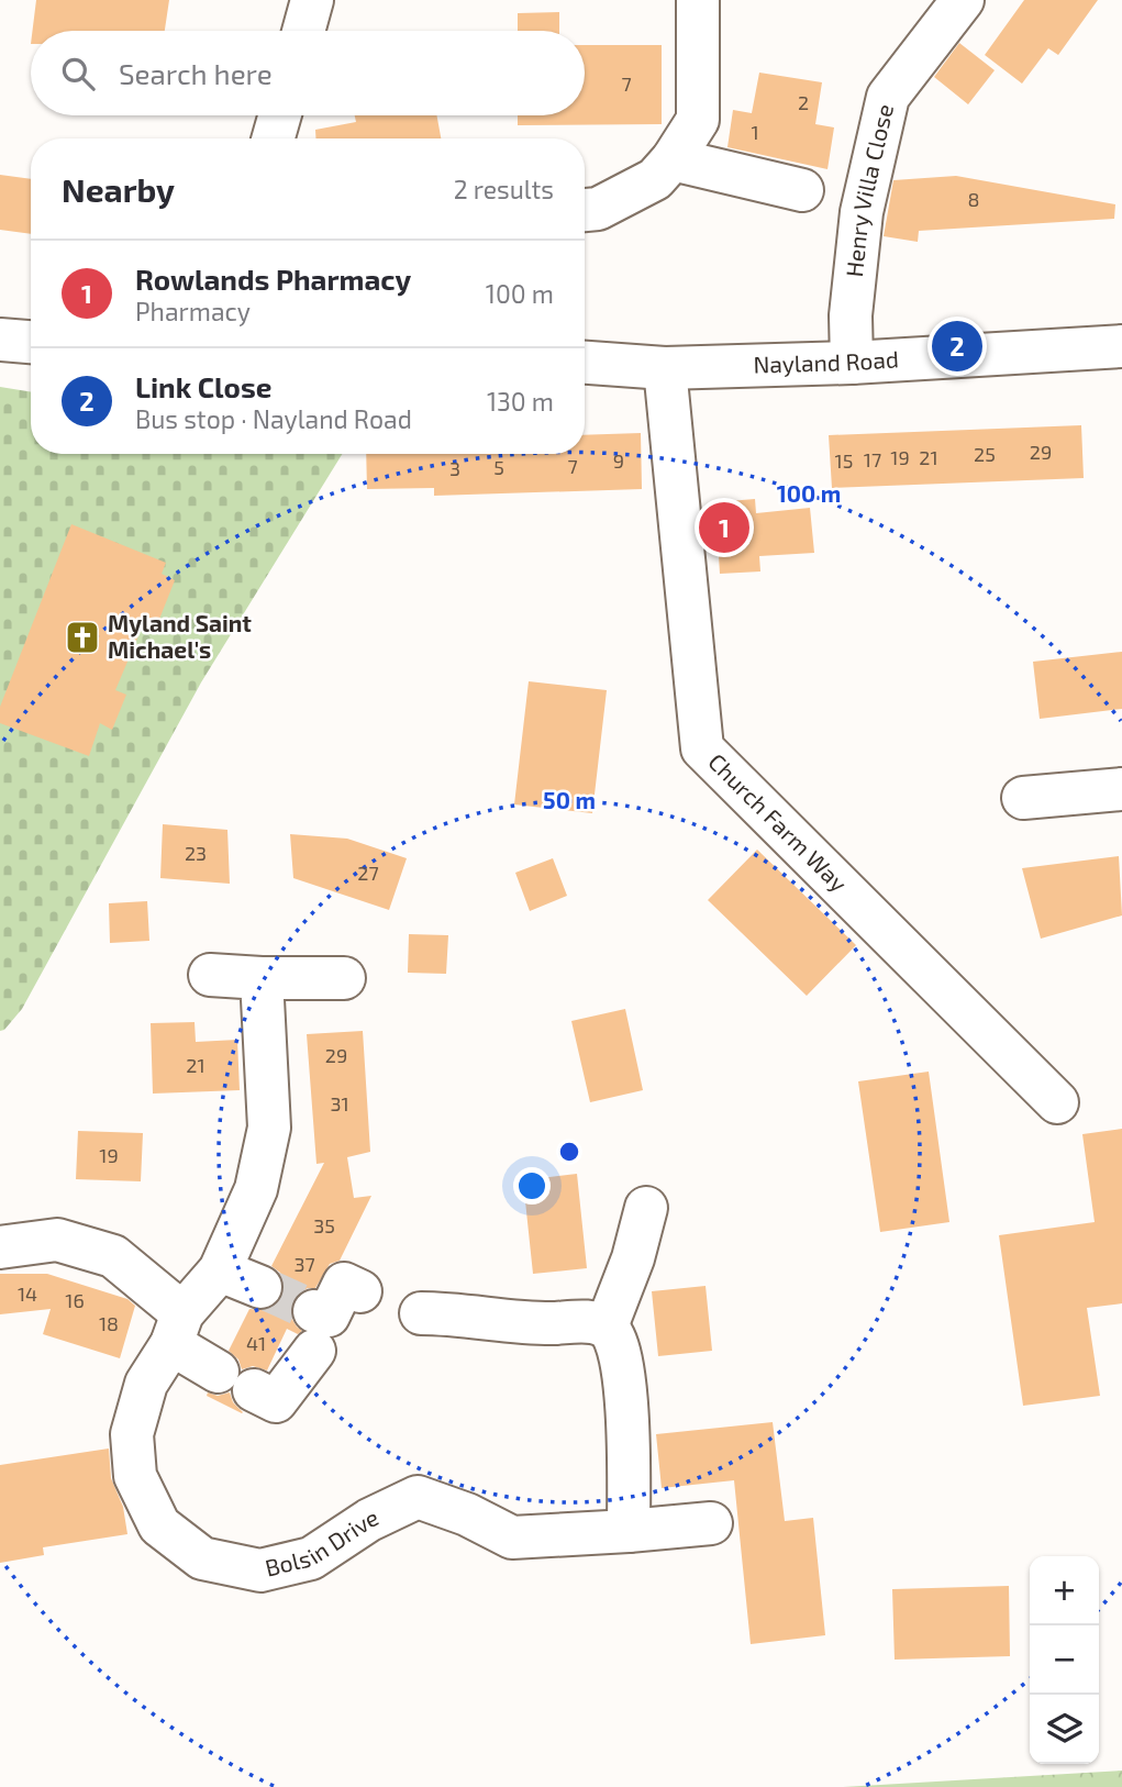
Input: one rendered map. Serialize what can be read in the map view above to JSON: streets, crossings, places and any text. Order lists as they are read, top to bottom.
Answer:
{
  "streets": {
    "street": [
      "Henry Villa Close",
      "Nayland Road",
      "Church Farm Way",
      "Bolsin Drive"
    ]
  },
  "crossings": [
    ["Henry Villa Close", "Nayland Road"],
    ["Nayland Road", "Church Farm Way"]
  ],
  "places": {
    "church": ["Myland Saint Michael's"]
  },
  "house_numbers": [
    "7",
    "2",
    "1",
    "8",
    "29",
    "25",
    "19",
    "21",
    "17",
    "9",
    "15",
    "7",
    "5",
    "3",
    "23",
    "27",
    "29",
    "21",
    "31",
    "19",
    "35",
    "37",
    "14",
    "16",
    "18",
    "41"
  ],
  "page": {
    "search": "Search here",
    "heading": ["Nearby", "2 results"],
    "list": [
      {
        "mark": "1",
        "name": "Rowlands Pharmacy",
        "note": "Pharmacy",
        "value": "100 m"
      },
      {
        "mark": "2",
        "name": "Link Close",
        "note": "Bus stop · Nayland Road",
        "value": "130 m"
      }
    ],
    "pins": ["2", "1"],
    "map_buttons": ["+", "−"]
  },
  "rings": ["100 m", "50 m"]
}
